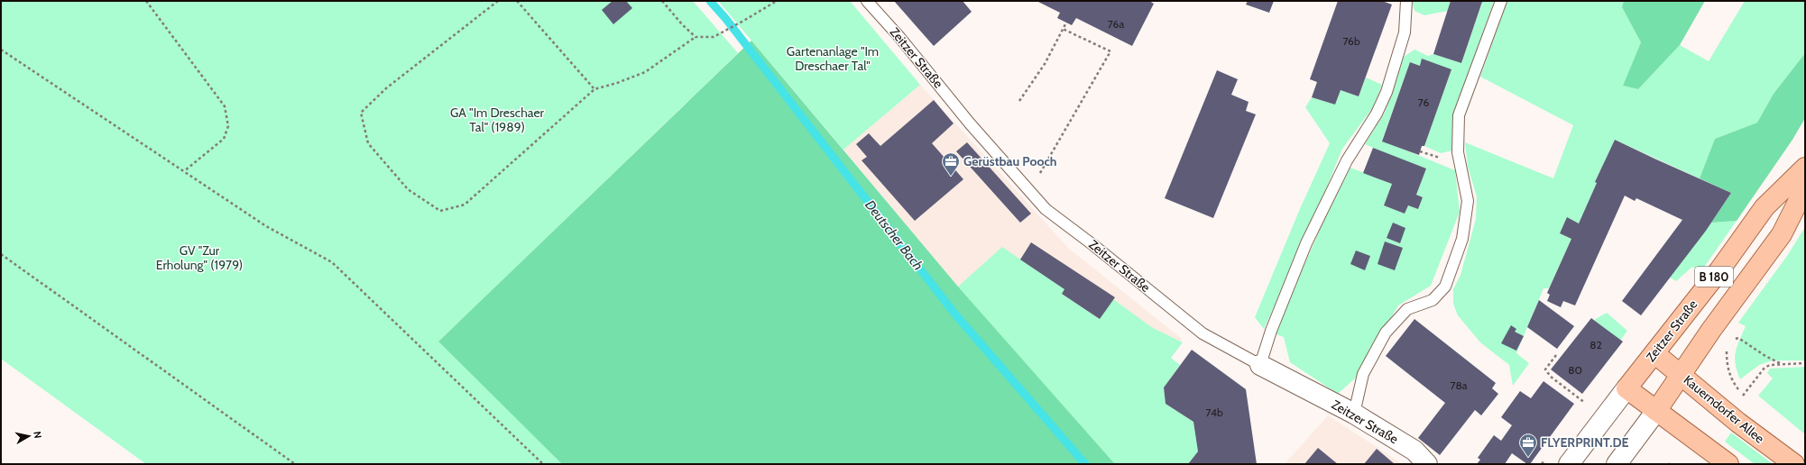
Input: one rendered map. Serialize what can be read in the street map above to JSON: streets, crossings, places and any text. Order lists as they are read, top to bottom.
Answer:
{
  "streets": {
    "main road": ["Zeitzer Straße", "B 180", "Kauerndorfer Allee"]
  },
  "crossings": [
    ["Zeitzer Straße", "Kauerndorfer Allee"],
    ["B 180", "Kauerndorfer Allee"]
  ],
  "water": ["Deutscher Bach"],
  "parks": ["Gartenanlage \"Im Dreschaer Tal\"", "GA \"Im Dreschaer Tal\" (1989)", "GV \"Zur Erholung\" (1979)"],
  "places": {
    "office": ["Gerüstbau Pooch", "FLYERPRINT.DE"]
  },
  "house_numbers": [
    "76a",
    "76b",
    "76",
    "82",
    "80",
    "78a",
    "74b"
  ],
  "north": "right"
}
